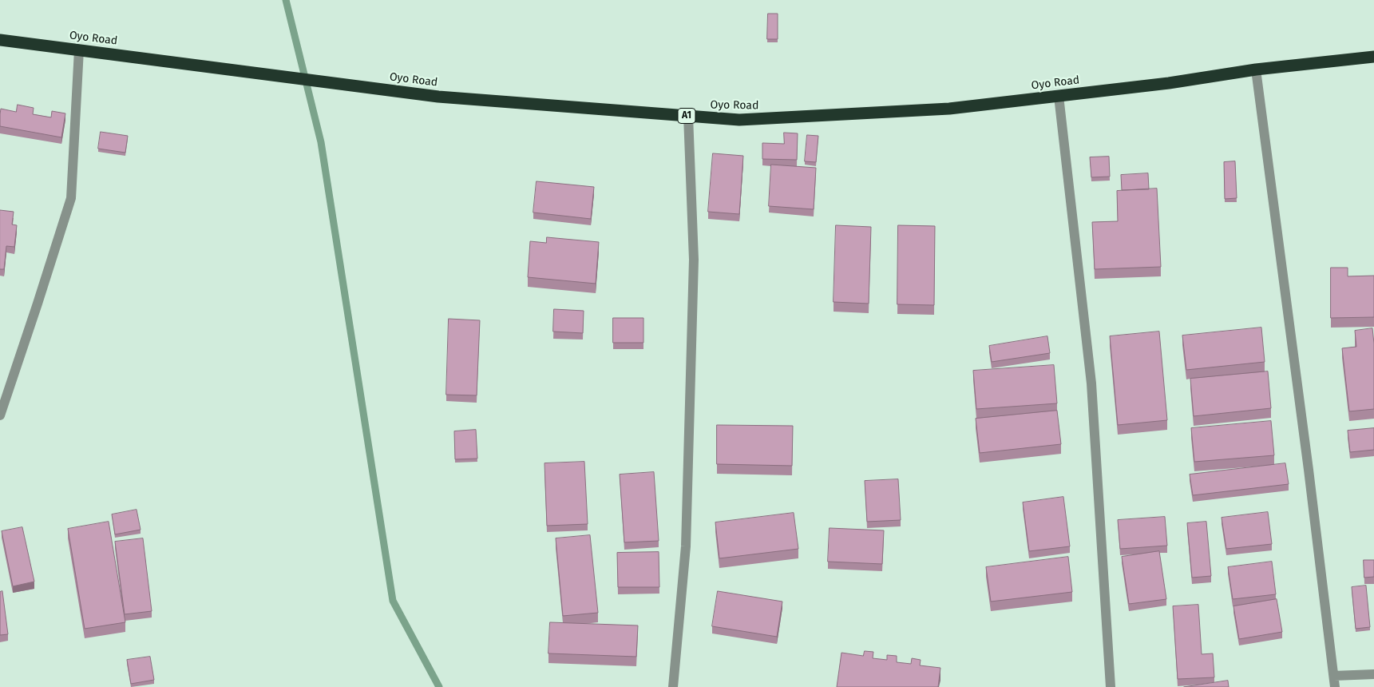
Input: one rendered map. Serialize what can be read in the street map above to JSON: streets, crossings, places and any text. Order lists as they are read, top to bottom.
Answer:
{
  "streets": {
    "highway": ["Oyo Road", "A1"]
  }
}
